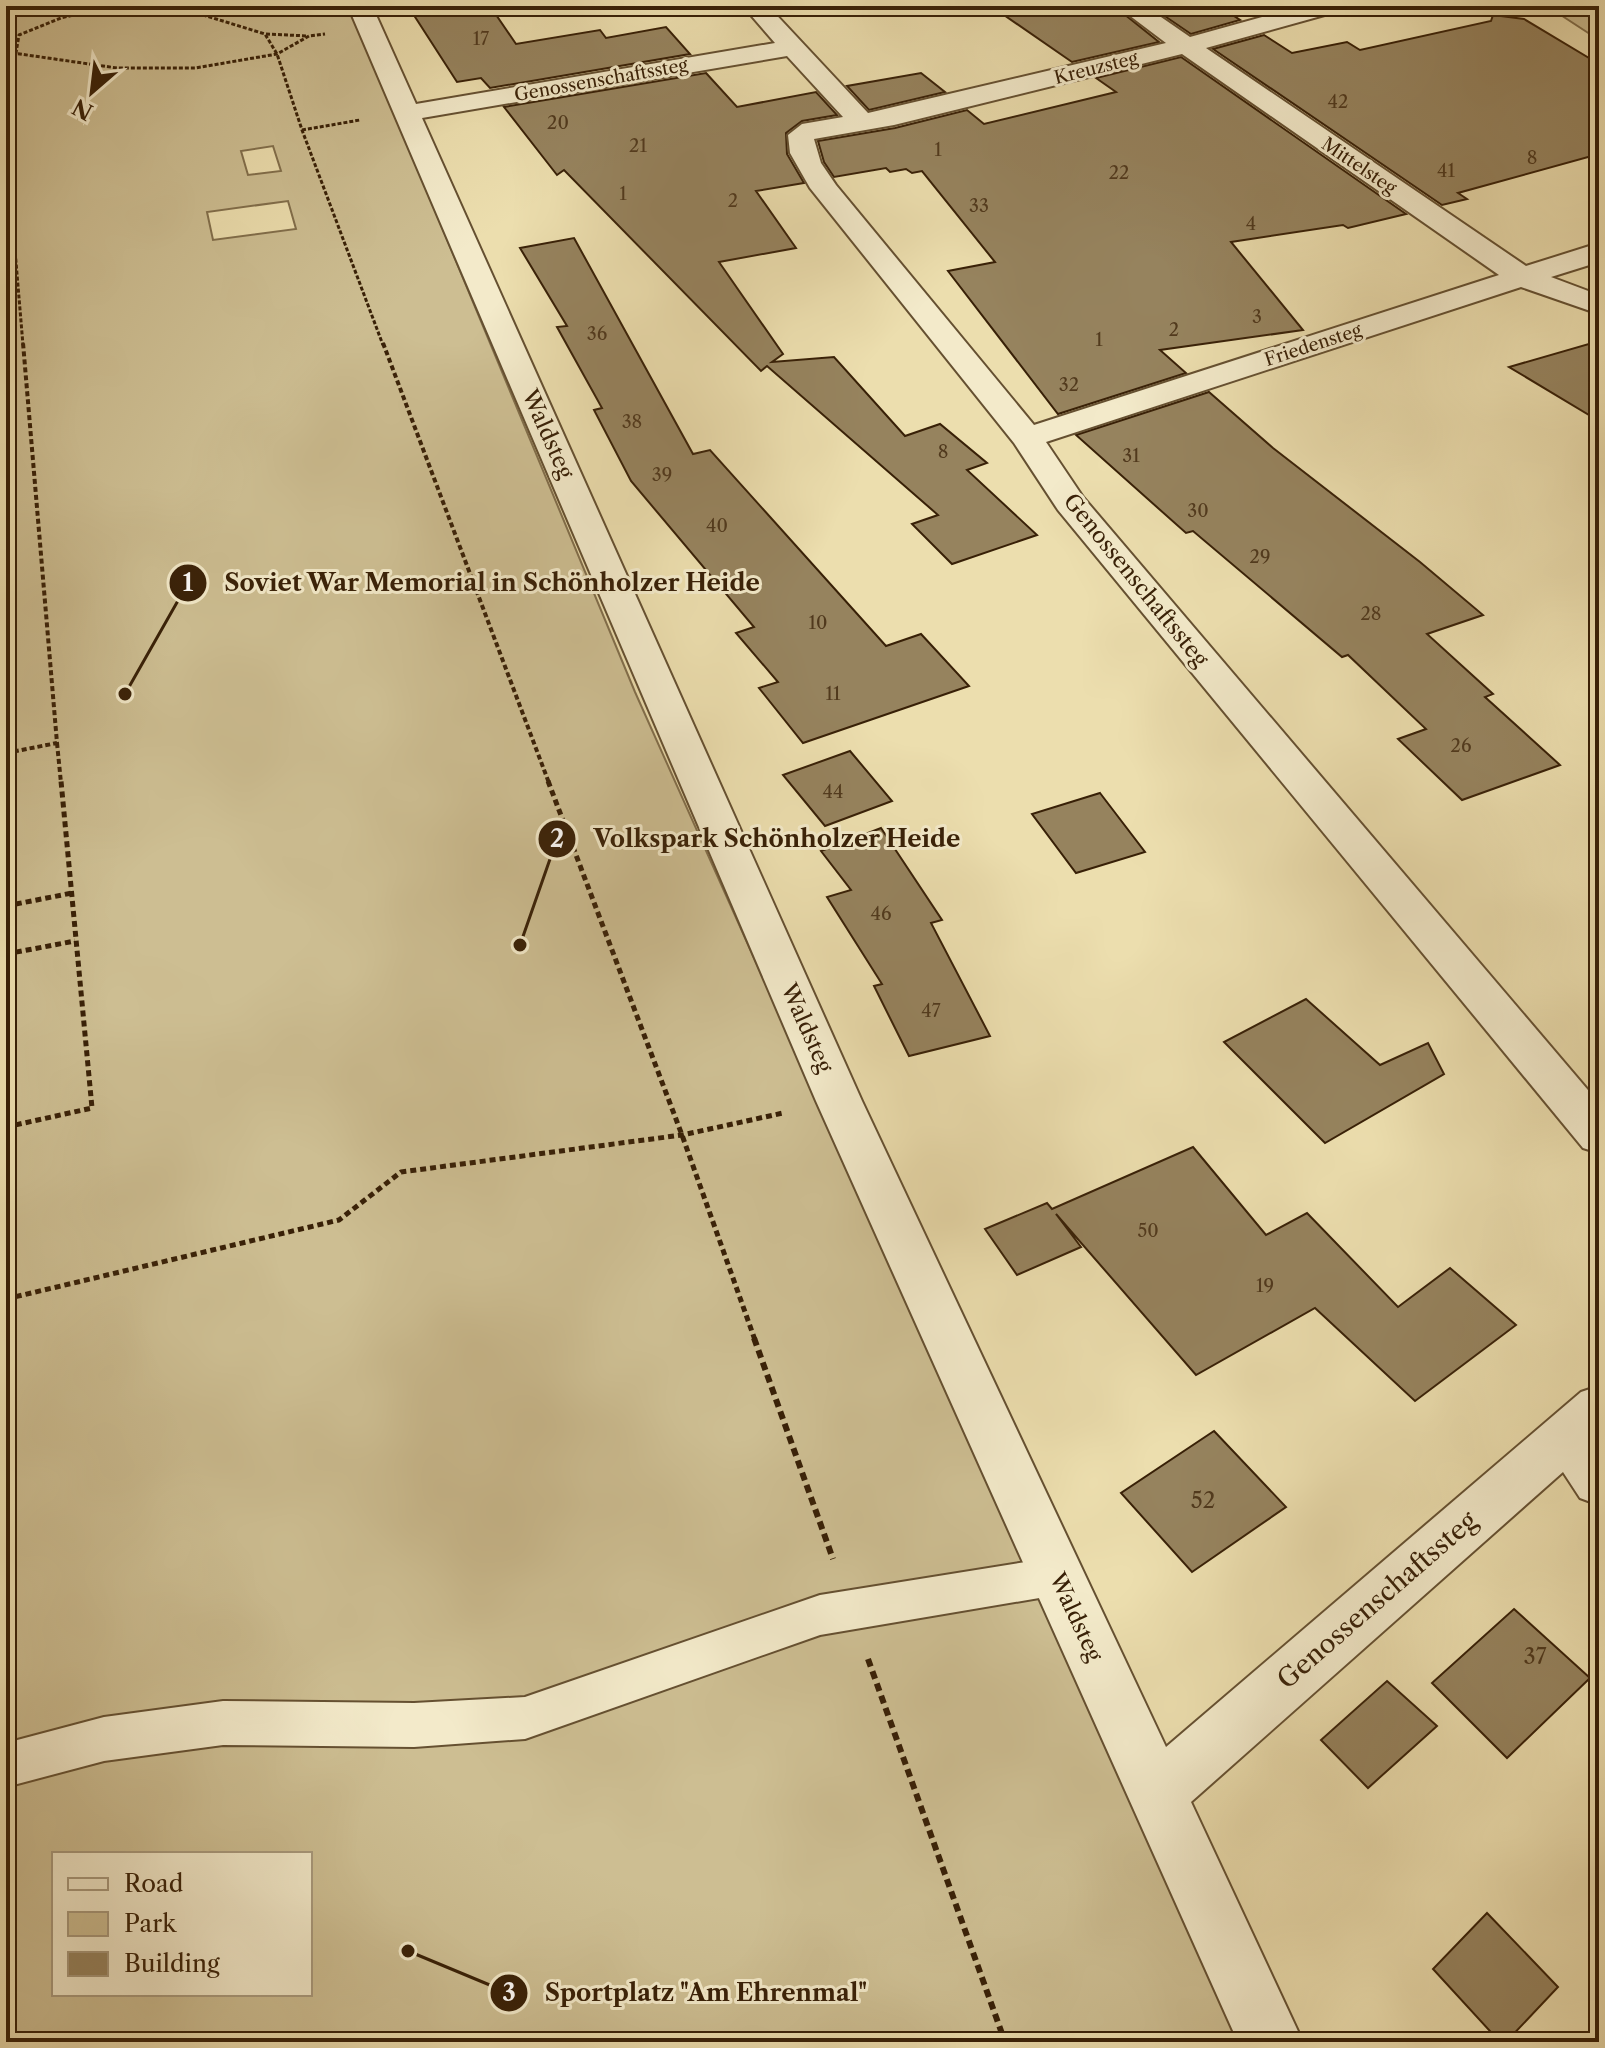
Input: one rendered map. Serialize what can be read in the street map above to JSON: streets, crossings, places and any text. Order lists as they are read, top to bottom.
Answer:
{
  "streets": {
    "street": [
      "Kreuzsteg",
      "Genossenschaftssteg",
      "Mittelsteg",
      "Friedensteg",
      "Waldsteg"
    ]
  },
  "crossings": [
    ["Kreuzsteg", "Genossenschaftssteg"],
    ["Kreuzsteg", "Mittelsteg"],
    ["Genossenschaftssteg", "Friedensteg"],
    ["Genossenschaftssteg", "Waldsteg"],
    ["Mittelsteg", "Friedensteg"]
  ],
  "places": ["Soviet War Memorial in Schönholzer Heide", "Volkspark Schönholzer Heide", "Sportplatz \"Am Ehrenmal\""],
  "house_numbers": [
    "17",
    "42",
    "20",
    "21",
    "1",
    "8",
    "41",
    "22",
    "1",
    "2",
    "33",
    "4",
    "3",
    "2",
    "36",
    "1",
    "32",
    "38",
    "8",
    "31",
    "39",
    "30",
    "40",
    "29",
    "28",
    "10",
    "11",
    "26",
    "44",
    "46",
    "47",
    "50",
    "19",
    "52",
    "37"
  ],
  "legend": ["Road", "Park", "Building"],
  "north": "bottom left"
}
